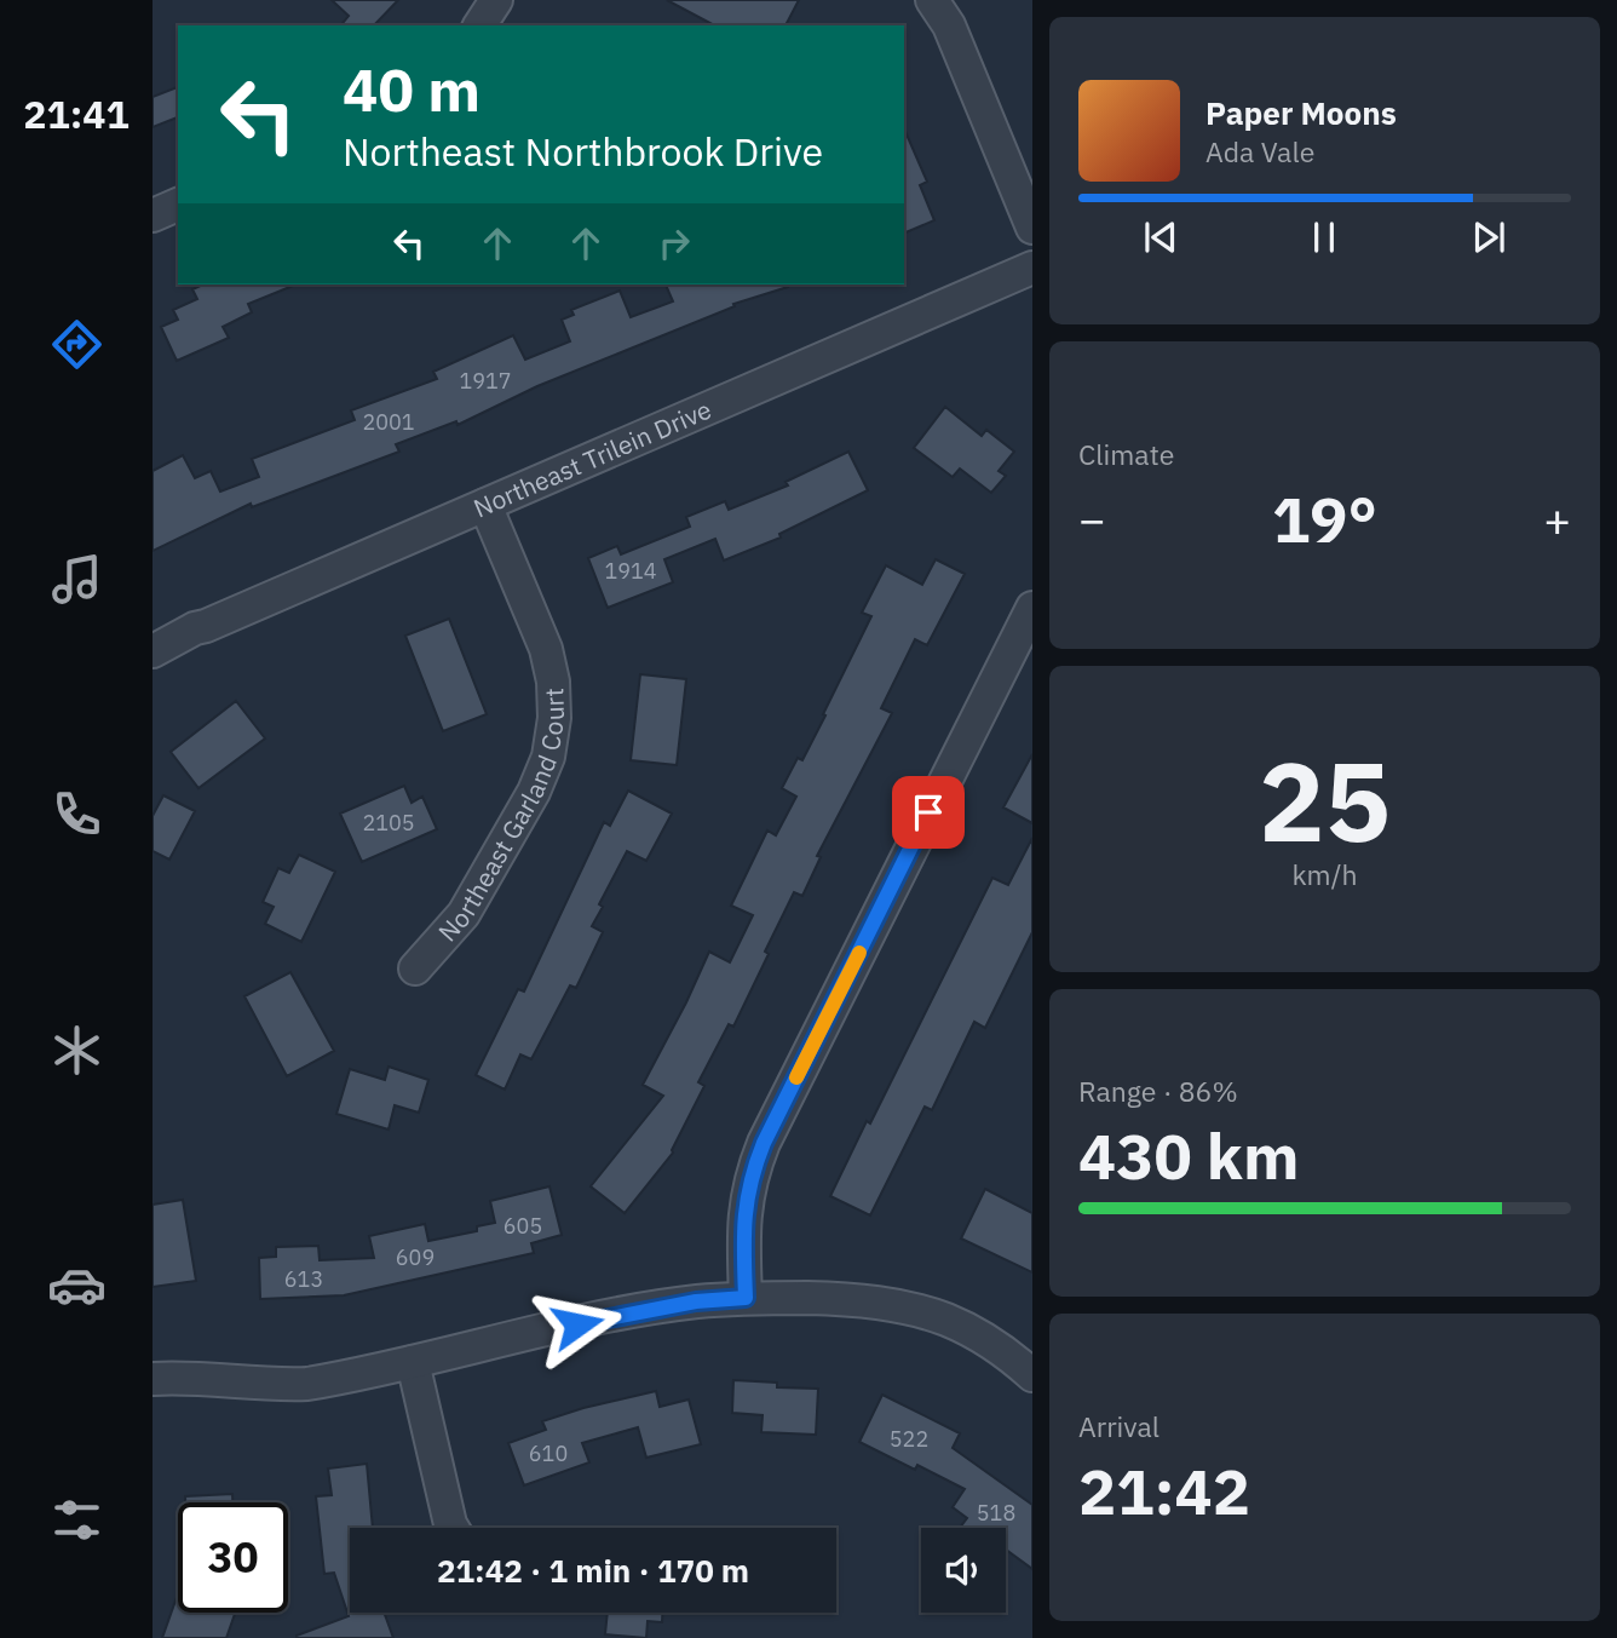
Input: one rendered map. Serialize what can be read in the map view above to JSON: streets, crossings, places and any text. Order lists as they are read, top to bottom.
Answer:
{
  "streets": {
    "street": ["Northeast Trilein Drive", "Northeast Garland Court"]
  },
  "crossings": [
    ["Northeast Trilein Drive", "Northeast Garland Court"]
  ],
  "house_numbers": [
    "1917",
    "2001",
    "1914",
    "2105",
    "605",
    "609",
    "613",
    "522",
    "610",
    "518"
  ],
  "page": {
    "tabs": "21:41",
    "turn": ["40 m", "Northeast Northbrook Drive"],
    "song": ["Paper Moons", "Ada Vale"],
    "tile": [
      "Climate",
      ["25", "km/h"],
      ["Range · 86%", "430 km"],
      ["Arrival", "21:42"]
    ],
    "heat": ["−", "19°", "+"],
    "limit": "30",
    "trip": "21:42 · 1 min · 170 m"
  }
}
